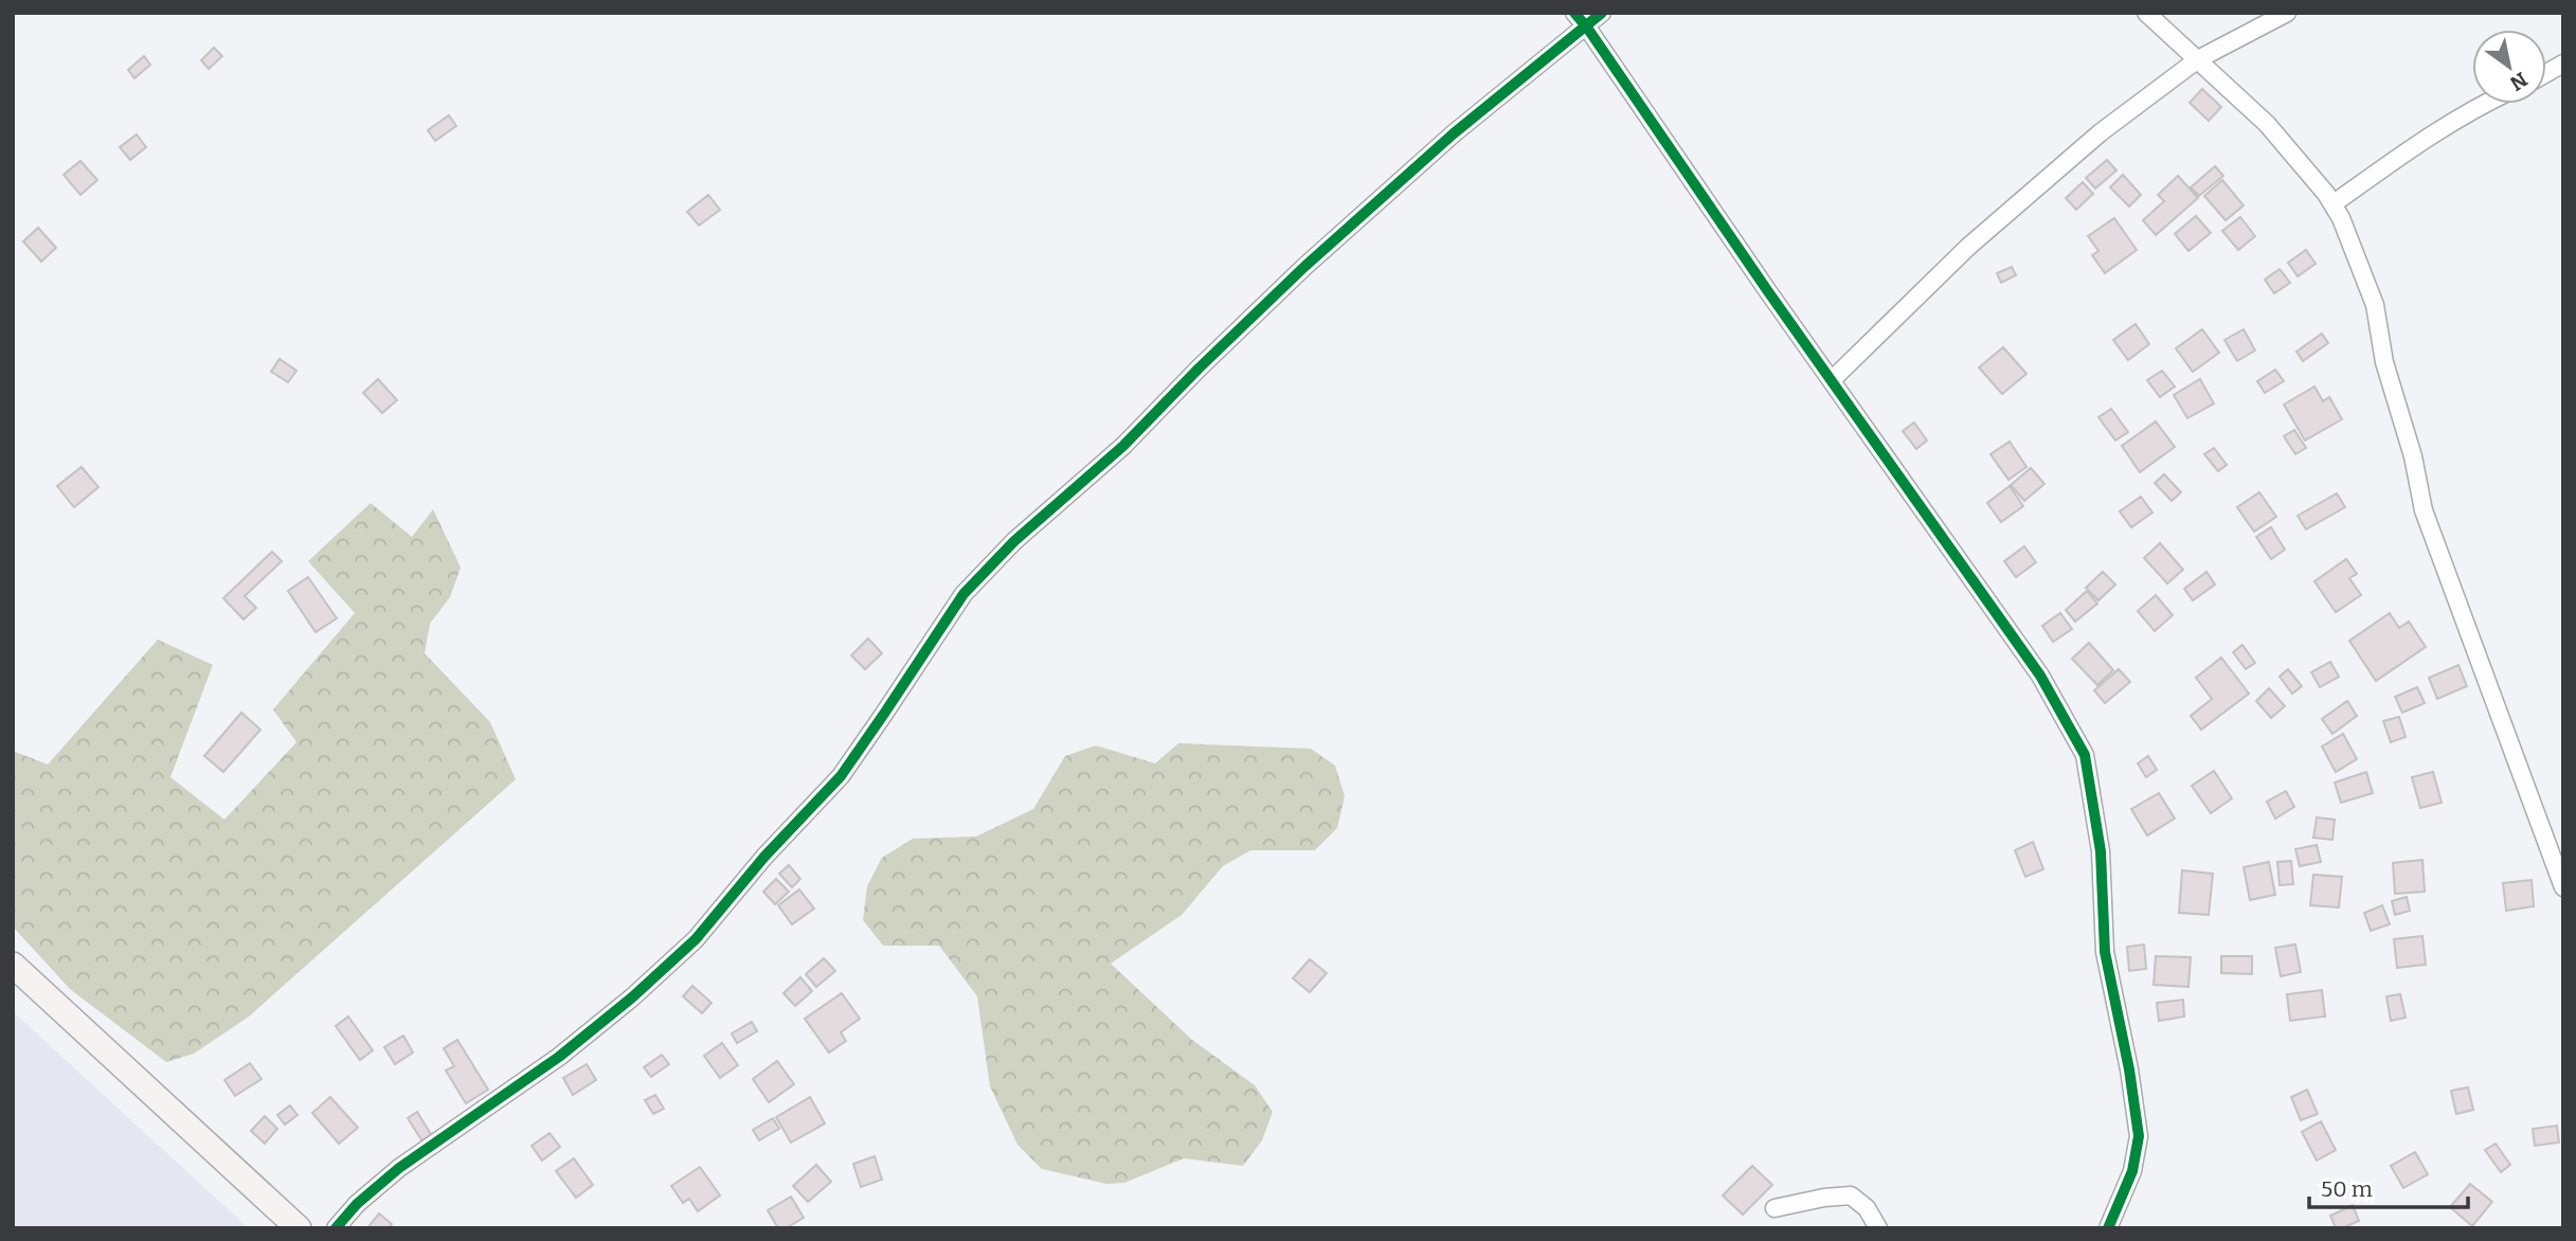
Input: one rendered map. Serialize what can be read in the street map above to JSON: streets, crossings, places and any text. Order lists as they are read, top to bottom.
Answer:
{
  "scale_bar": "50 m",
  "north": "bottom right"
}
